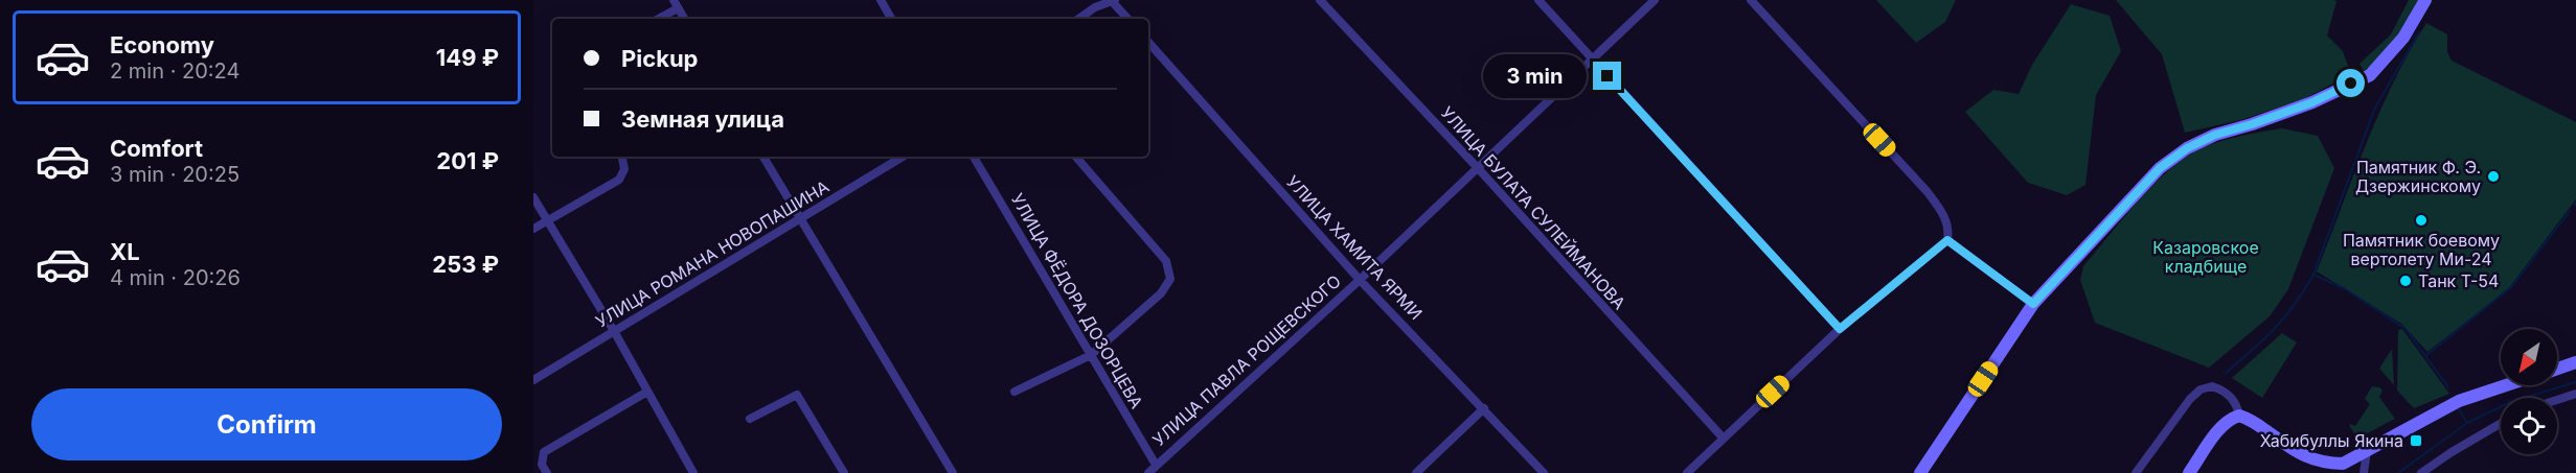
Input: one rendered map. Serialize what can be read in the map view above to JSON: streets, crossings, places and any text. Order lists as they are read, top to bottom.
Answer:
{
  "streets": {
    "street": [
      "УЛИЦА БУЛАТА СУЛЕЙМАНОВА",
      "УЛИЦА ХАМИТА ЯРМИ",
      "УЛИЦА РОМАНА НОВОПАШИНА",
      "УЛИЦА ФЁДОРА ДОЗОРЦЕВА",
      "УЛИЦА ПАВЛА РОЩЕВСКОГО"
    ]
  },
  "crossings": [
    ["УЛИЦА БУЛАТА СУЛЕЙМАНОВА", "УЛИЦА ПАВЛА РОЩЕВСКОГО"],
    ["УЛИЦА ХАМИТА ЯРМИ", "УЛИЦА ПАВЛА РОЩЕВСКОГО"],
    ["УЛИЦА ФЁДОРА ДОЗОРЦЕВА", "УЛИЦА ПАВЛА РОЩЕВСКОГО"]
  ],
  "parks": ["Казаровское кладбище"],
  "places": {
    "other": ["Памятник Ф. Э. Дзержинскому", "Памятник боевому вертолету Ми-24", "Танк Т-54"],
    "transit": ["Хабибуллы Якина"]
  },
  "north": "bottom left",
  "page": {
    "list": [
      {
        "name": "Economy",
        "note": "2 min · 20:24",
        "value": "149 ₽"
      },
      {
        "name": "Comfort",
        "note": "3 min · 20:25",
        "value": "201 ₽"
      },
      {
        "name": "XL",
        "note": "4 min · 20:26",
        "value": "253 ₽"
      }
    ],
    "banner": ["Pickup", "Земная улица"],
    "bubble": "3 min",
    "buttons": "Confirm"
  }
}
